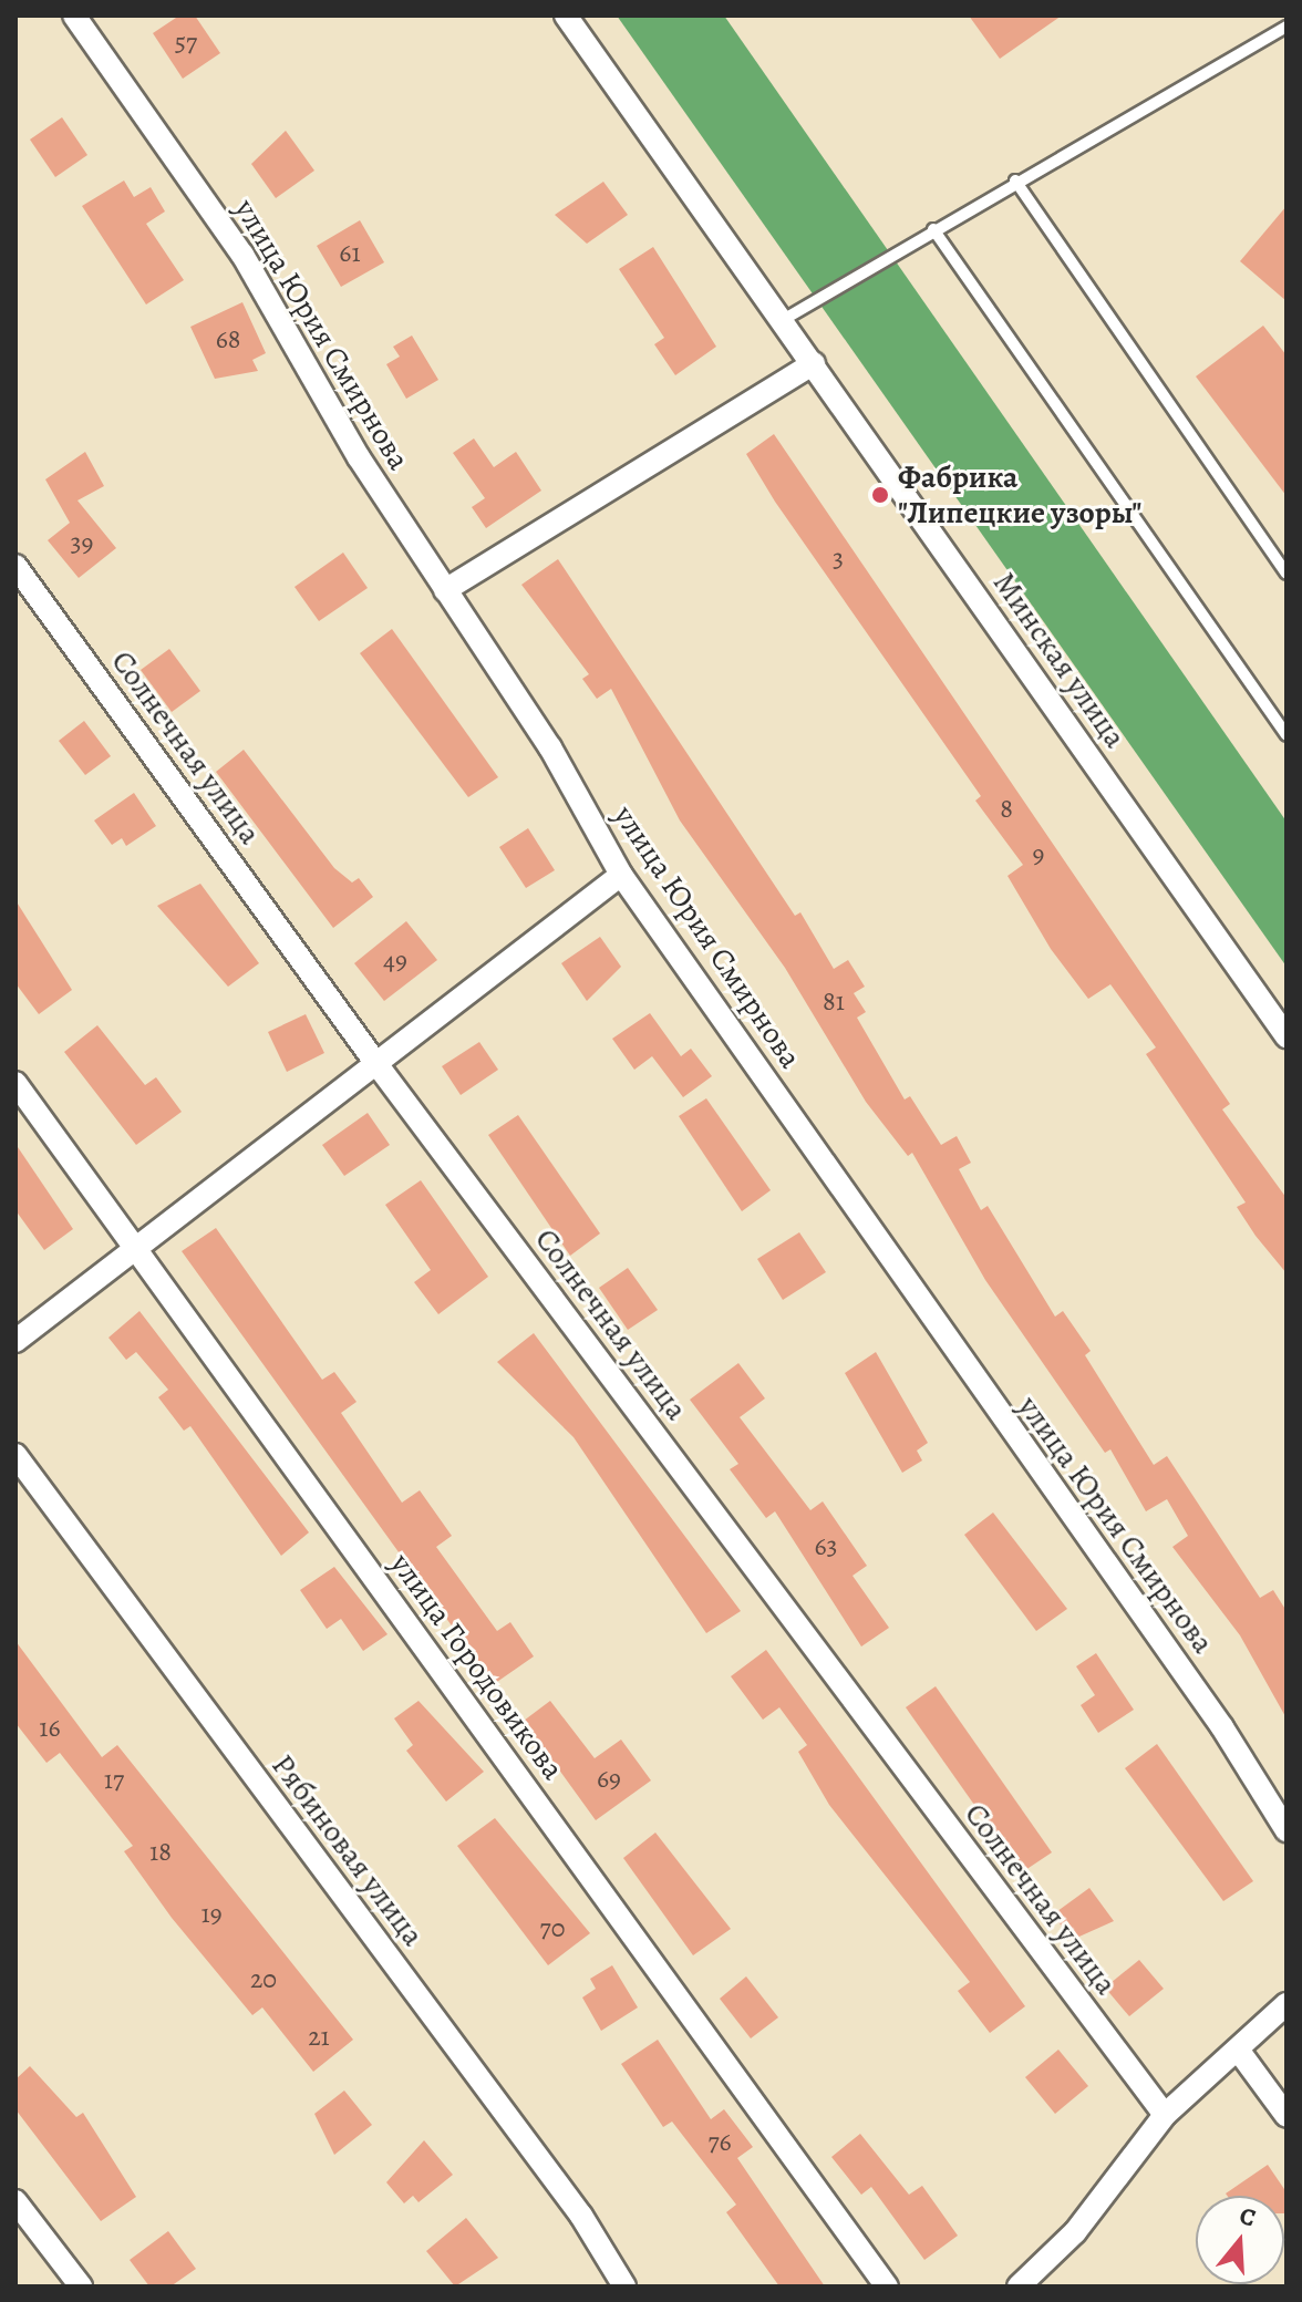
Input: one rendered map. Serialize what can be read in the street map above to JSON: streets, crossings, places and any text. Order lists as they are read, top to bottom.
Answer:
{
  "streets": {
    "street": [
      "улица Юрия Смирнова",
      "Минская улица",
      "Солнечная улица",
      "улица Городовикова",
      "Рябиновая улица"
    ]
  },
  "places": ["Фабрика \"Липецкие узоры\""],
  "house_numbers": [
    "57",
    "61",
    "68",
    "39",
    "3",
    "8",
    "9",
    "49",
    "81",
    "63",
    "16",
    "69",
    "17",
    "18",
    "19",
    "70",
    "20",
    "21",
    "76"
  ],
  "north": "top"
}
